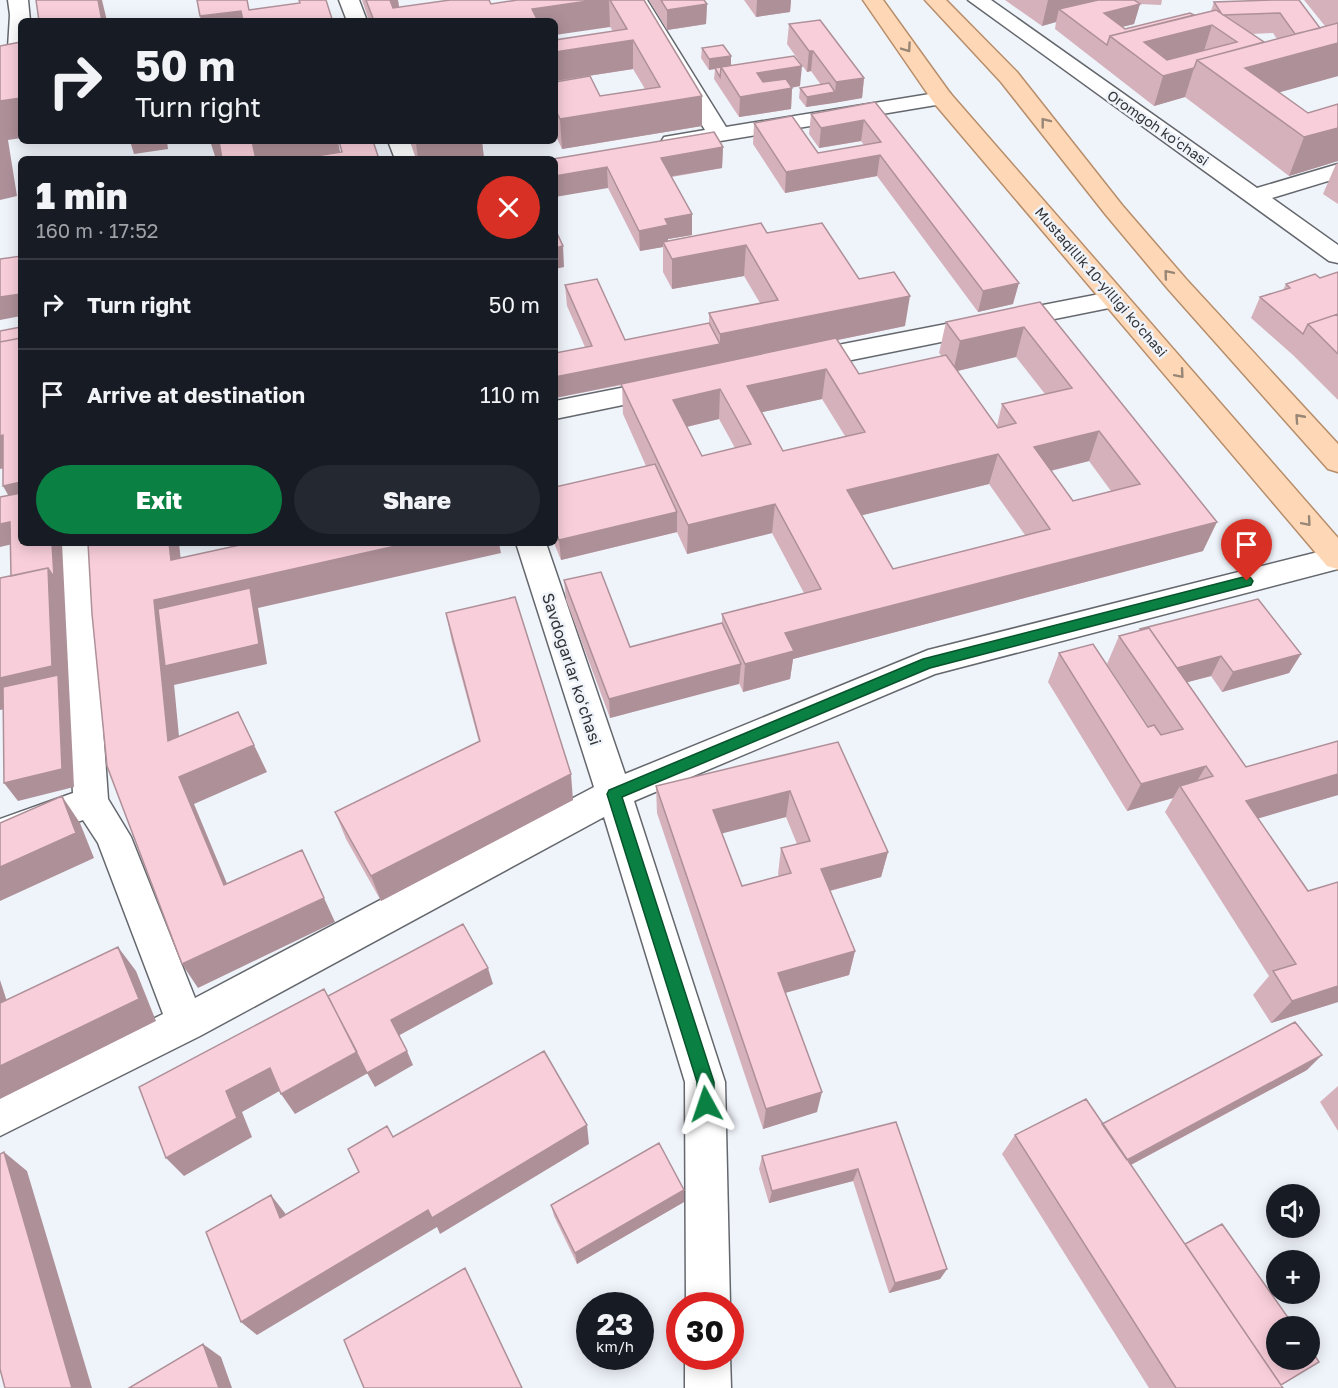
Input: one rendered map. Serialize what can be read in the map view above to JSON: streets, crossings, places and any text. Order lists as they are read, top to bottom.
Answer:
{
  "streets": {
    "main road": ["Mustaqillik 10-yilligi ko'chasi"],
    "street": ["Oromgoh koʻchasi", "Savdogarlar koʻchasi"]
  },
  "page": {
    "turn": ["50 m", "Turn right"],
    "heading": ["1 min", "160 m · 17:52"],
    "list": [
      {
        "name": "Turn right",
        "value": "50 m"
      },
      {
        "name": "Arrive at destination",
        "value": "110 m"
      }
    ],
    "buttons": ["Exit", "Share"],
    "map_buttons": ["+", "−"],
    "speed": "23 km/h",
    "limit": "30"
  }
}
